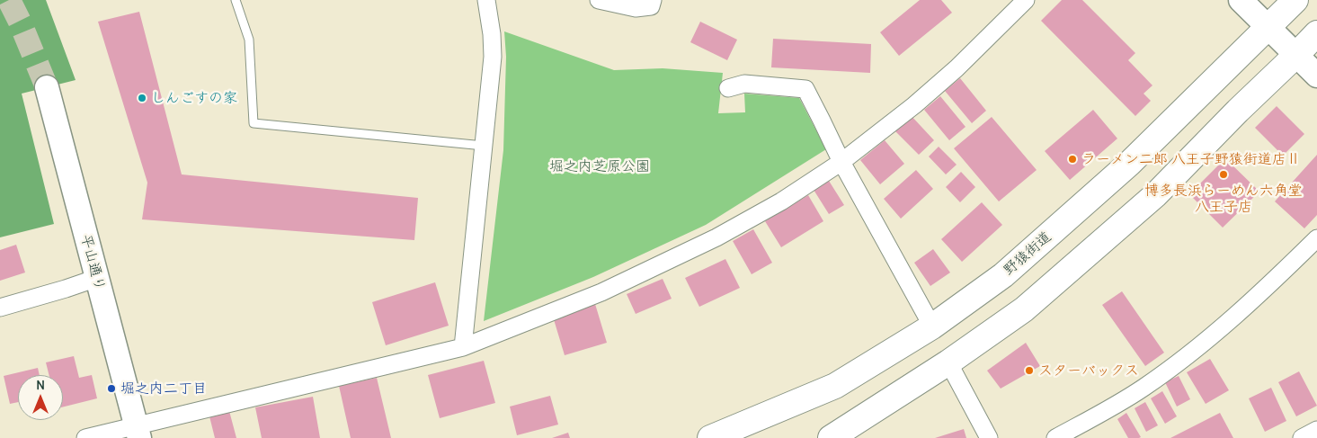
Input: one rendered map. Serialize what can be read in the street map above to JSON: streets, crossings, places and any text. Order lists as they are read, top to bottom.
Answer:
{
  "streets": {
    "main road": ["野猿街道", "平山通り"]
  },
  "parks": ["堀之内芝原公園"],
  "places": [
    "しんごすの家",
    "ラーメン二郎 八王子野猿街道店Ⅱ",
    "博多長浜らーめん六角堂 八王子店",
    "スターバックス",
    "堀之内二丁目"
  ],
  "north": "top"
}
